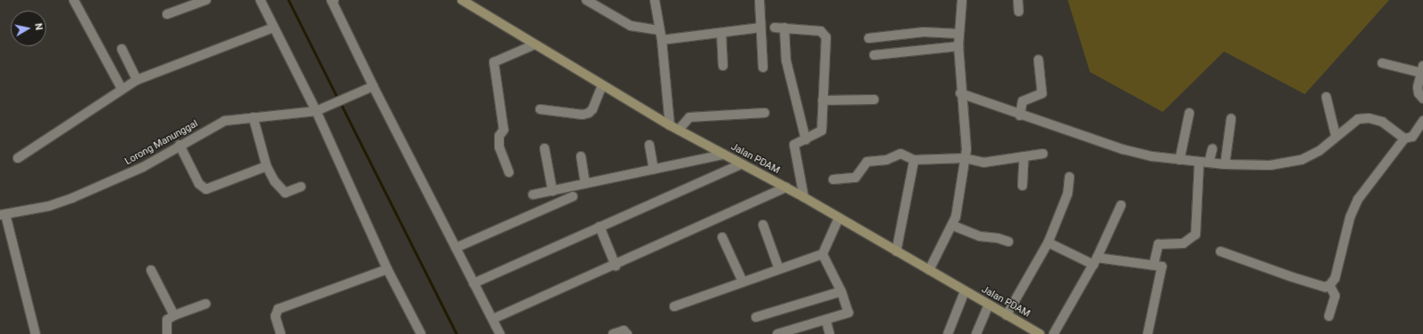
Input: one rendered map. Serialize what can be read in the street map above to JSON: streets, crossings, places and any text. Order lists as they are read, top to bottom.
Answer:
{
  "streets": {
    "street": ["Lorong Manunggal", "Jalan PDAM"]
  },
  "north": "right"
}
